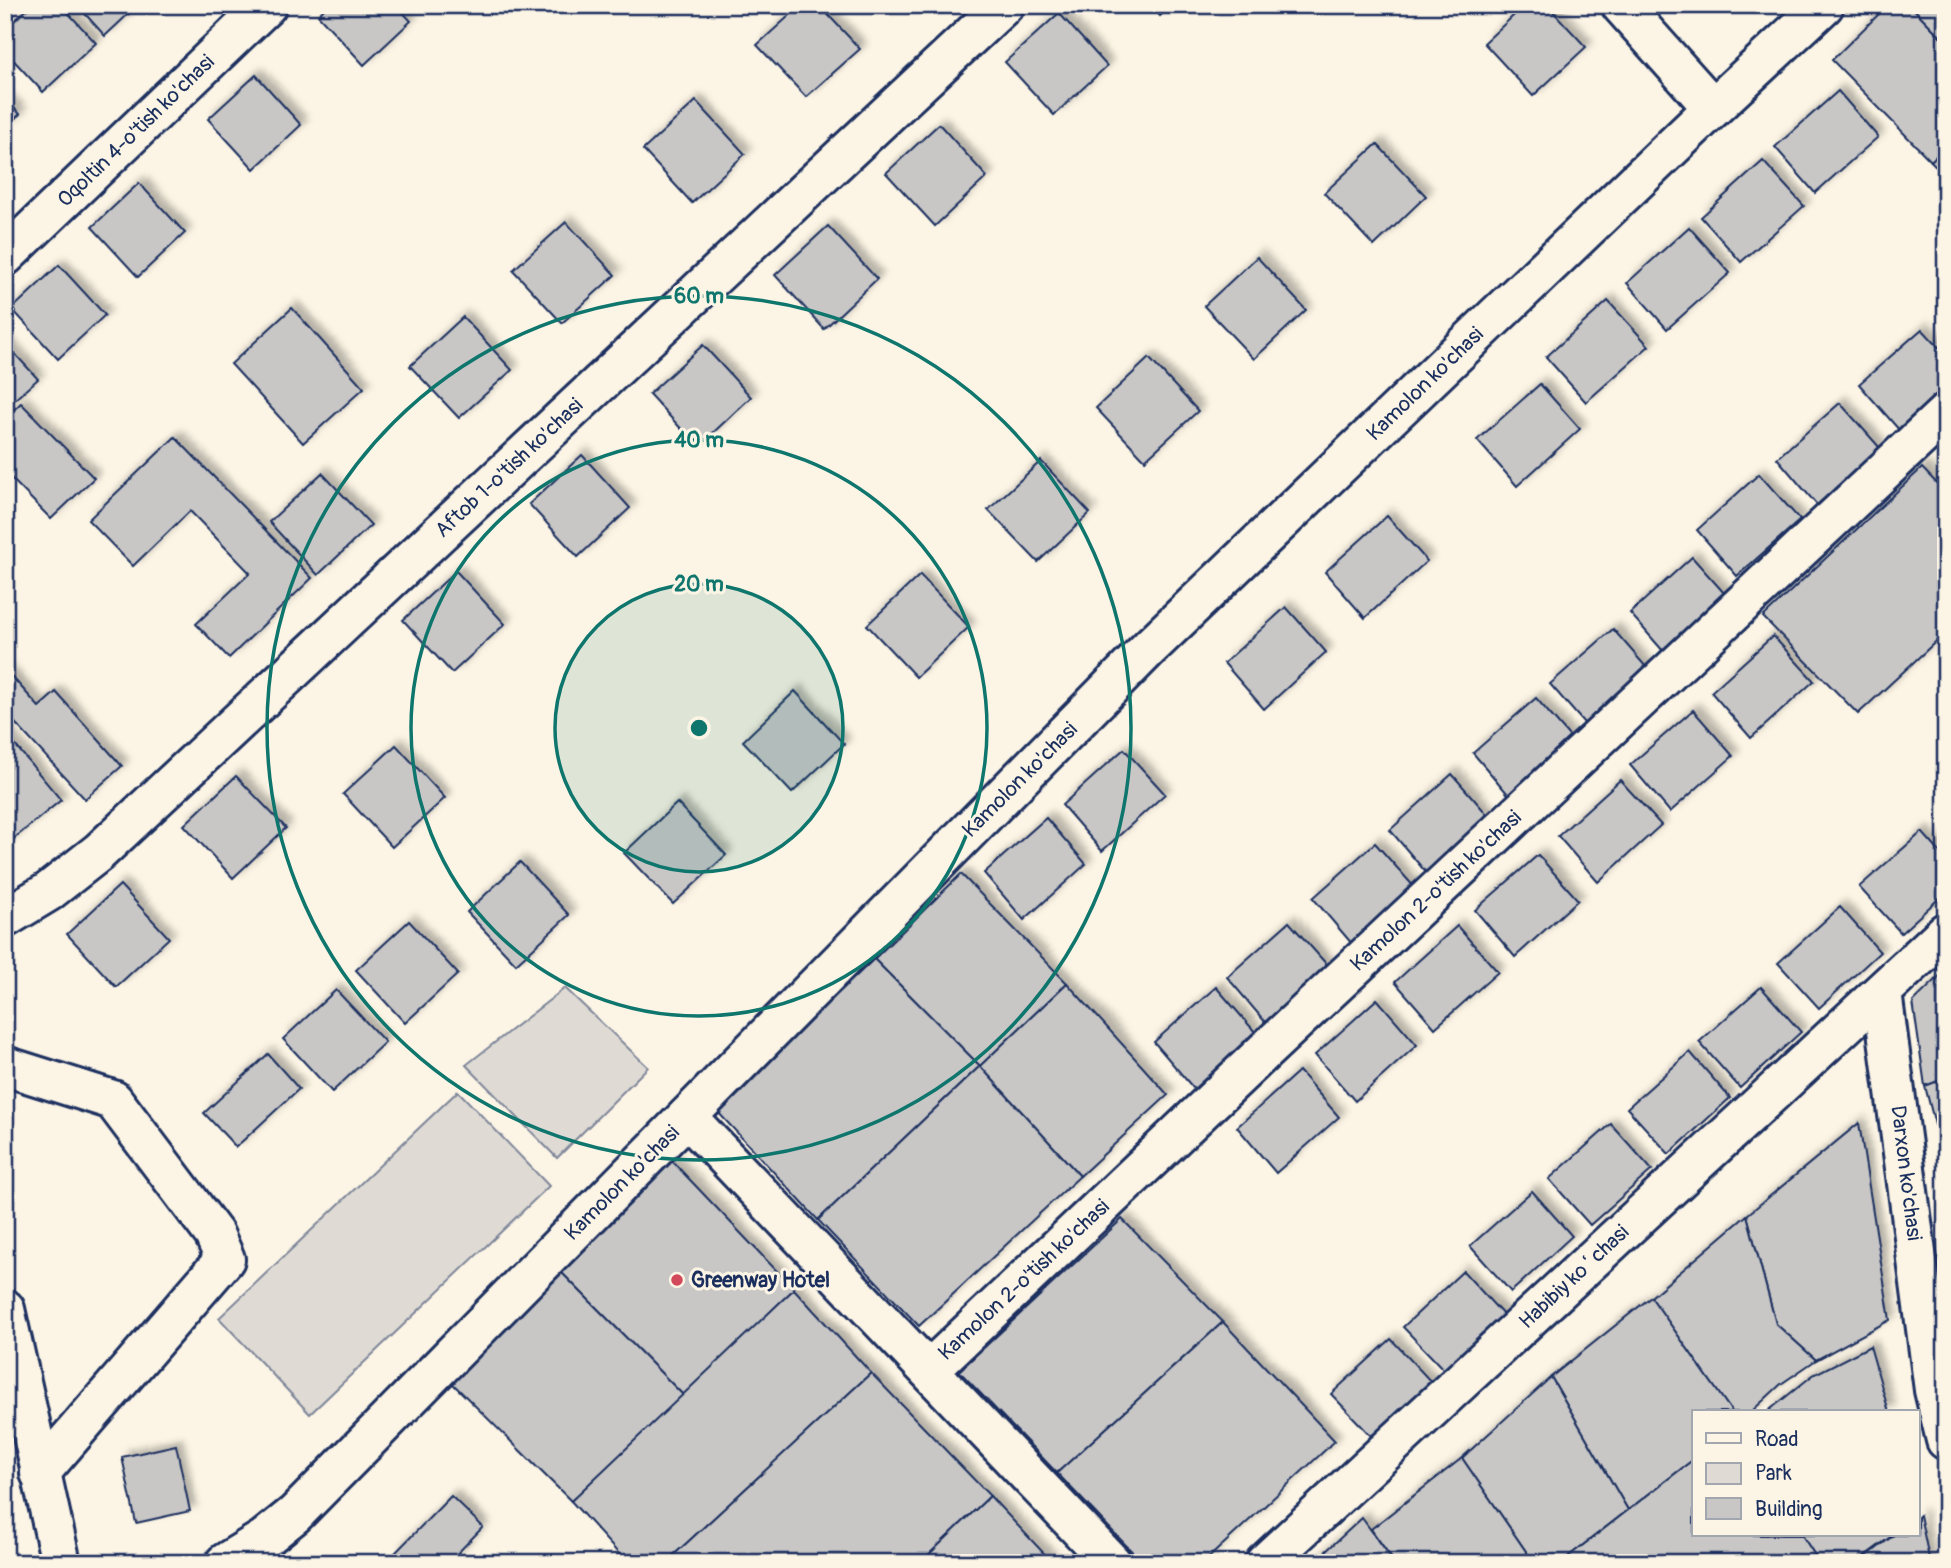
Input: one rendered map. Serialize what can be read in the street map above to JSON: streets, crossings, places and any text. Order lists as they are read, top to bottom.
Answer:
{
  "streets": {
    "street": [
      "Oqoltin 4-o'tish ko'chasi",
      "Kamolon ko'chasi",
      "Aftob 1-o'tish ko'chasi",
      "Kamolon 2-o'tish ko'chasi",
      "Darxon ko'chasi",
      "Habibiy koʻchasi"
    ]
  },
  "crossings": [
    ["Darxon ko'chasi", "Habibiy koʻchasi"]
  ],
  "places": ["Greenway Hotel"],
  "legend": ["Road", "Park", "Building"],
  "rings": ["60 m", "40 m", "20 m"]
}
